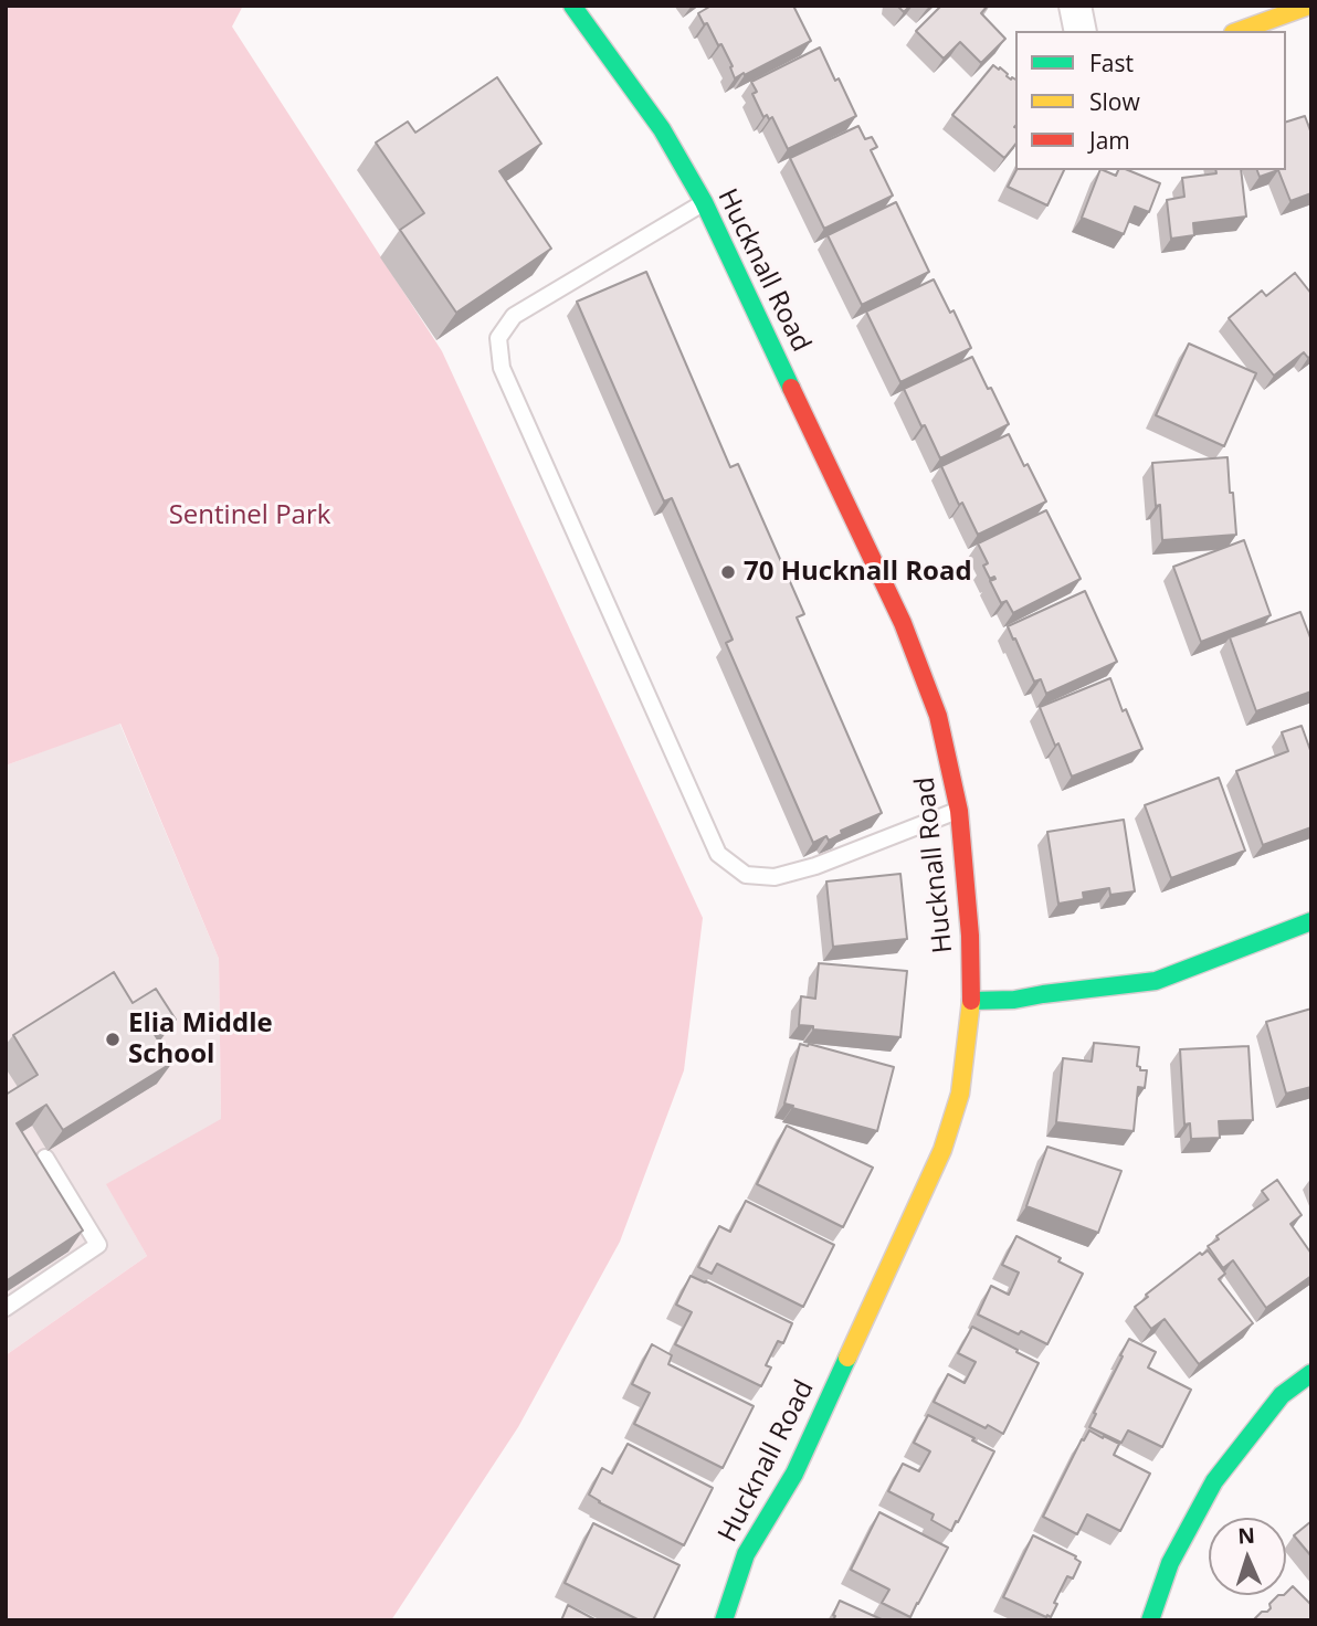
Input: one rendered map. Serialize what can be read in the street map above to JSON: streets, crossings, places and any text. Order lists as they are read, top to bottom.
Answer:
{
  "streets": {
    "street": ["Hucknall Road"]
  },
  "parks": ["Sentinel Park"],
  "places": ["70 Hucknall Road", "Elia Middle School"],
  "legend": ["Fast", "Slow", "Jam"],
  "north": "top"
}
